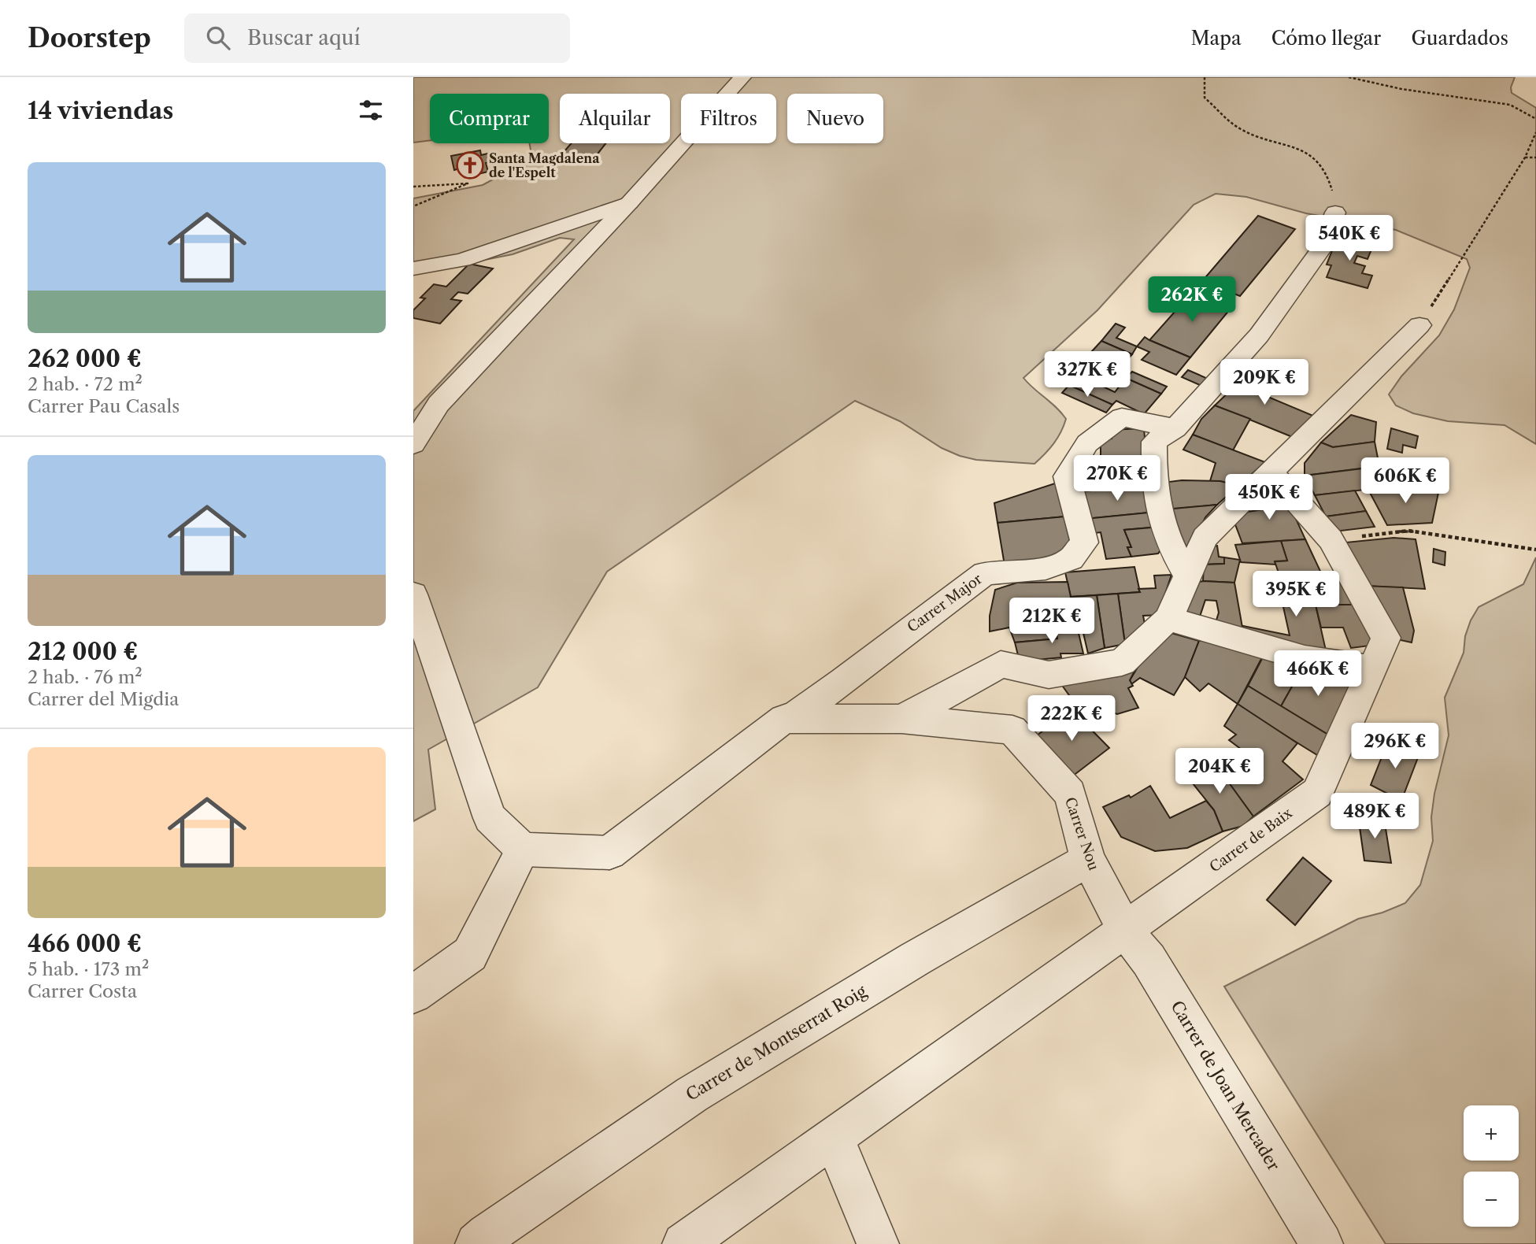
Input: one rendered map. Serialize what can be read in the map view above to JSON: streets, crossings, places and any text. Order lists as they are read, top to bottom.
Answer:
{
  "streets": {
    "street": [
      "Carrer Major",
      "Carrer Nou",
      "Carrer de Baix",
      "Carrer de Montserrat Roig",
      "Carrer de Joan Mercader"
    ]
  },
  "crossings": [
    ["Carrer Nou", "Carrer de Baix"],
    ["Carrer Nou", "Carrer de Montserrat Roig"],
    ["Carrer Nou", "Carrer de Joan Mercader"],
    ["Carrer de Baix", "Carrer de Joan Mercader"]
  ],
  "places": {
    "church": ["Santa Magdalena de l'Espelt"]
  },
  "page": {
    "header": "Doorstep",
    "search": "Buscar aquí",
    "nav": ["Mapa", "Cómo llegar", "Guardados"],
    "heading": "14 viviendas",
    "chip": [
      "Comprar",
      "Alquilar",
      "Filtros",
      "Nuevo"
    ],
    "list": [
      {
        "name": "262 000 €",
        "note": "2 hab. · 72 m² · Carrer Pau Casals"
      },
      {
        "name": "212 000 €",
        "note": "2 hab. · 76 m² · Carrer del Migdia"
      },
      {
        "name": "466 000 €",
        "note": "5 hab. · 173 m² · Carrer Costa"
      }
    ],
    "price": [
      "540K €",
      "262K €",
      "327K €",
      "209K €",
      "270K €",
      "606K €",
      "450K €",
      "395K €",
      "212K €",
      "466K €",
      "222K €",
      "296K €",
      "204K €",
      "489K €"
    ],
    "map_buttons": ["+", "−"]
  }
}
